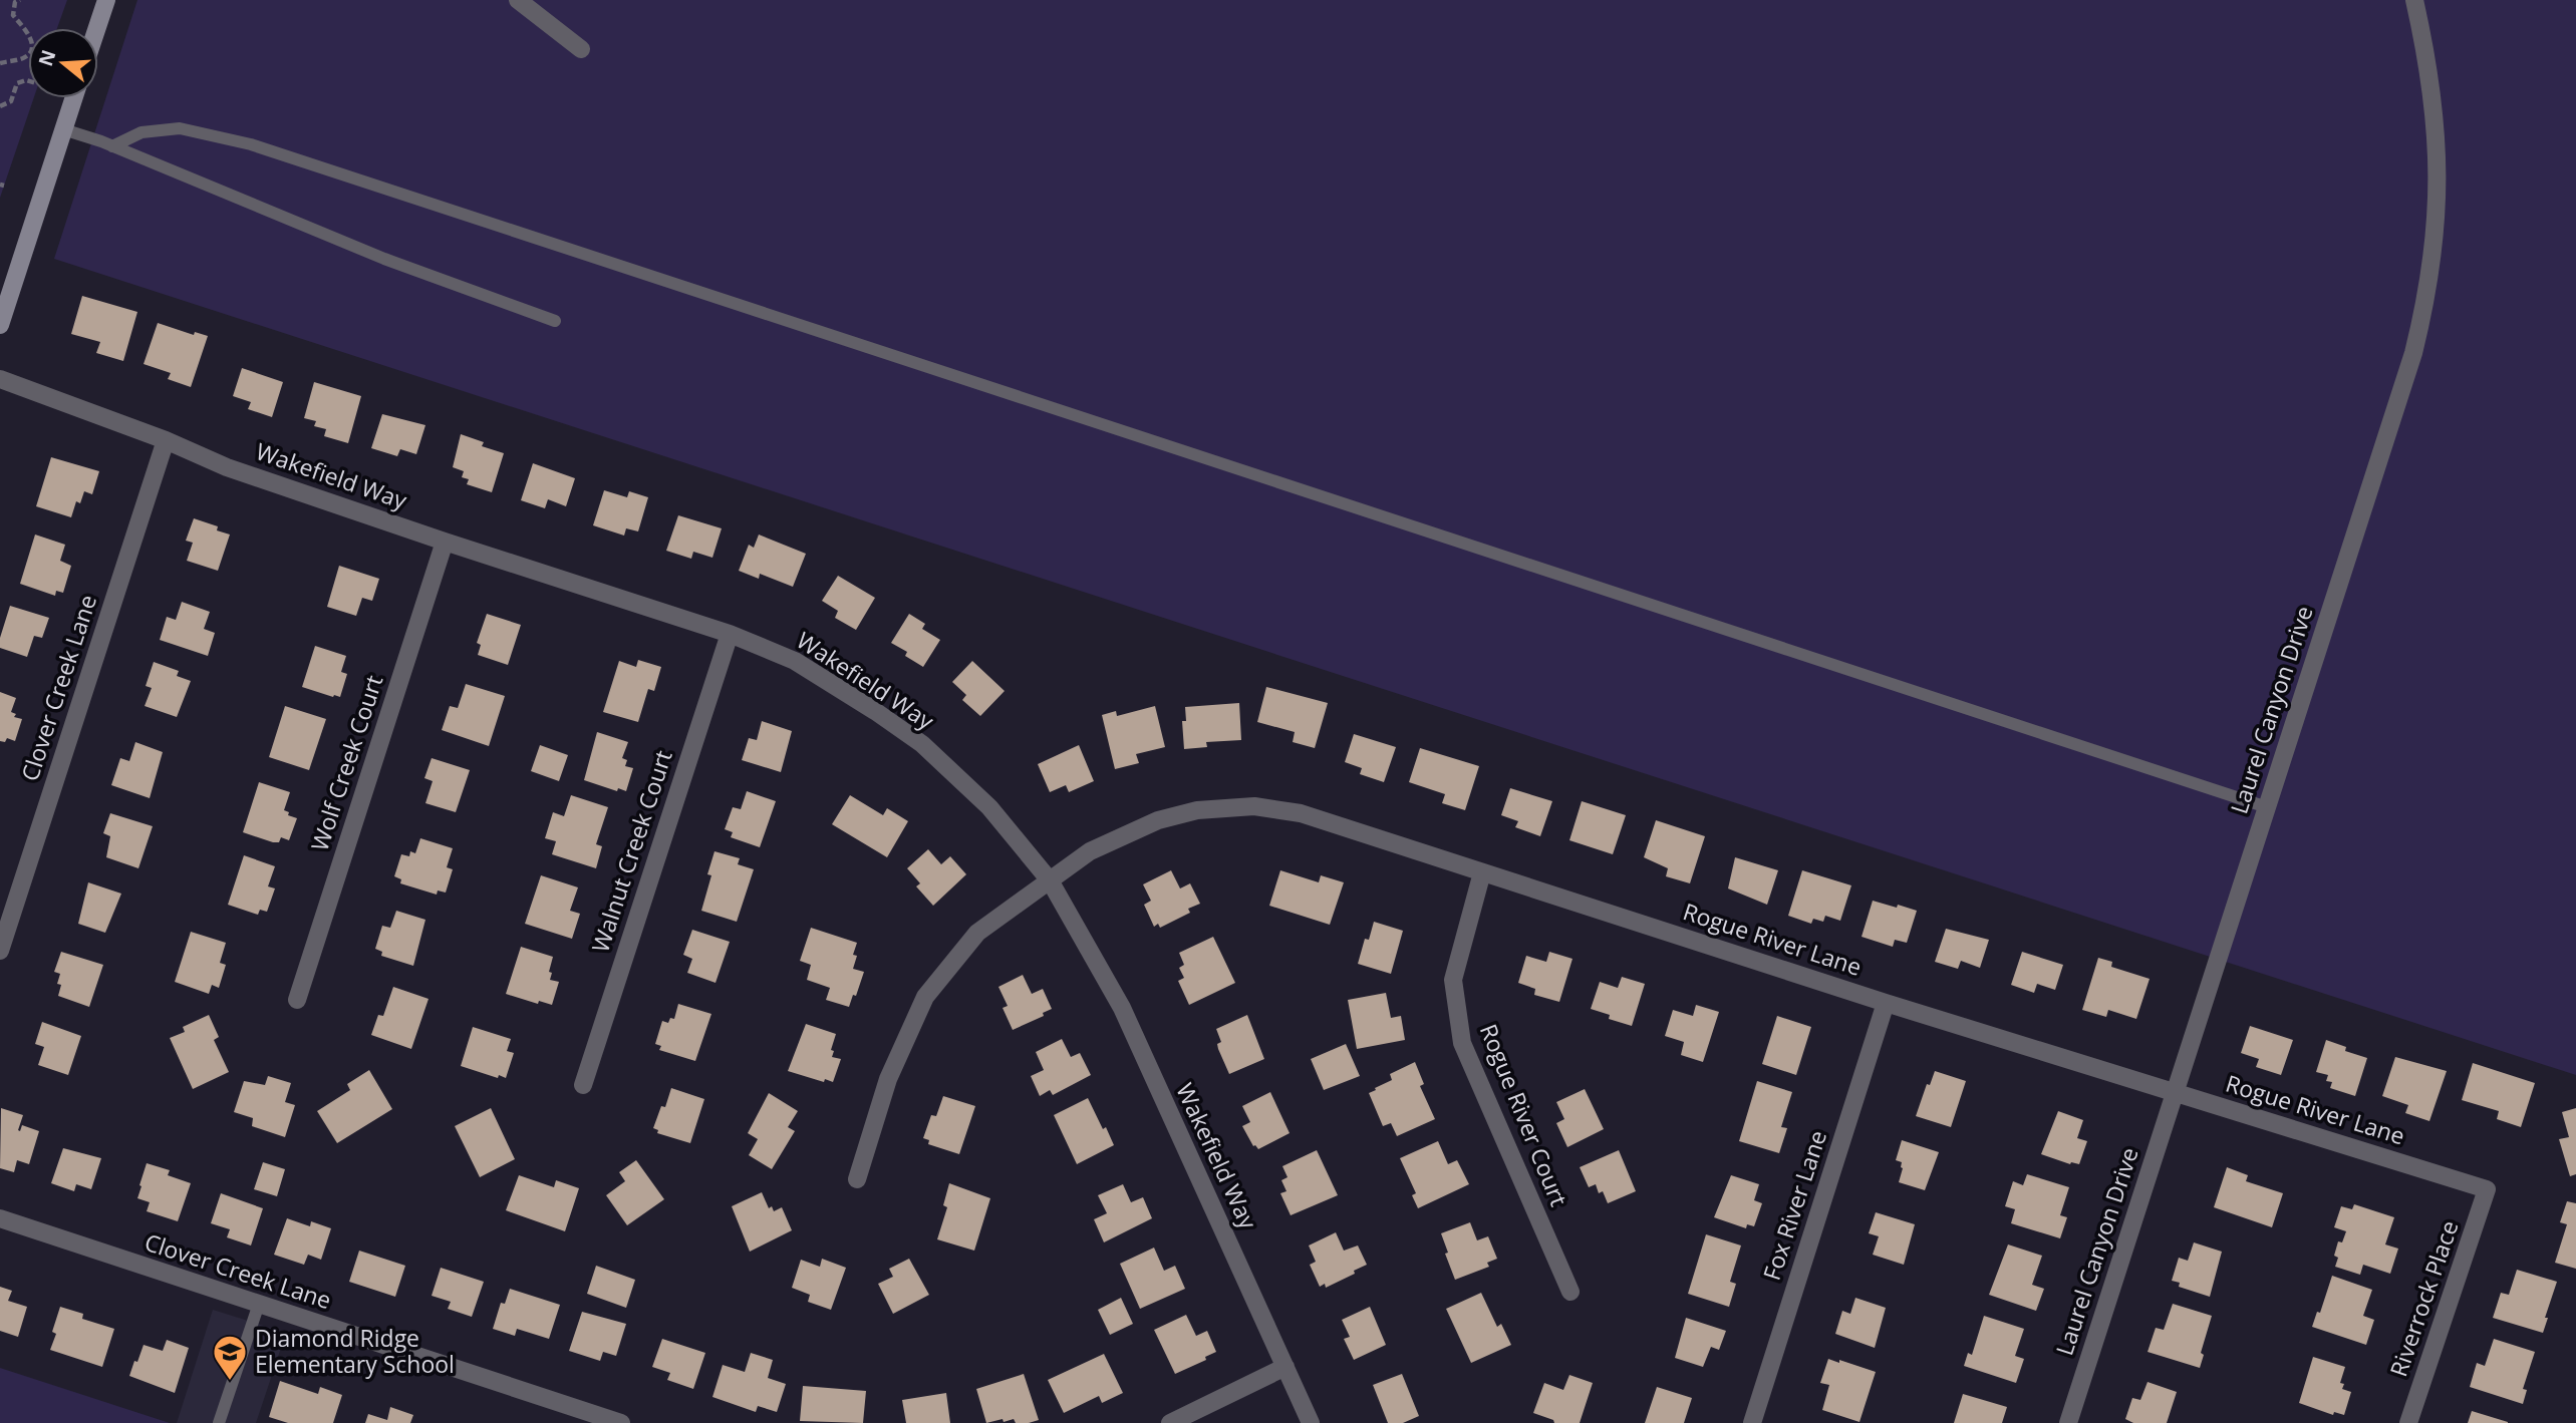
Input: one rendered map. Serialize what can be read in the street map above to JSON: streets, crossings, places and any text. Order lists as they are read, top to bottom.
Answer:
{
  "streets": {
    "street": [
      "Wakefield Way",
      "Clover Creek Lane",
      "Laurel Canyon Drive",
      "Wolf Creek Court",
      "Walnut Creek Court",
      "Rogue River Lane",
      "Rogue River Court",
      "Fox River Lane",
      "Riverrock Place"
    ]
  },
  "crossings": [
    ["Wakefield Way", "Clover Creek Lane"],
    ["Wakefield Way", "Wolf Creek Court"],
    ["Wakefield Way", "Walnut Creek Court"],
    ["Wakefield Way", "Rogue River Lane"],
    ["Laurel Canyon Drive", "Rogue River Lane"],
    ["Rogue River Lane", "Rogue River Court"],
    ["Rogue River Lane", "Fox River Lane"],
    ["Rogue River Lane", "Riverrock Place"]
  ],
  "places": {
    "school or university": ["Diamond Ridge Elementary School"]
  },
  "north": "left"
}
